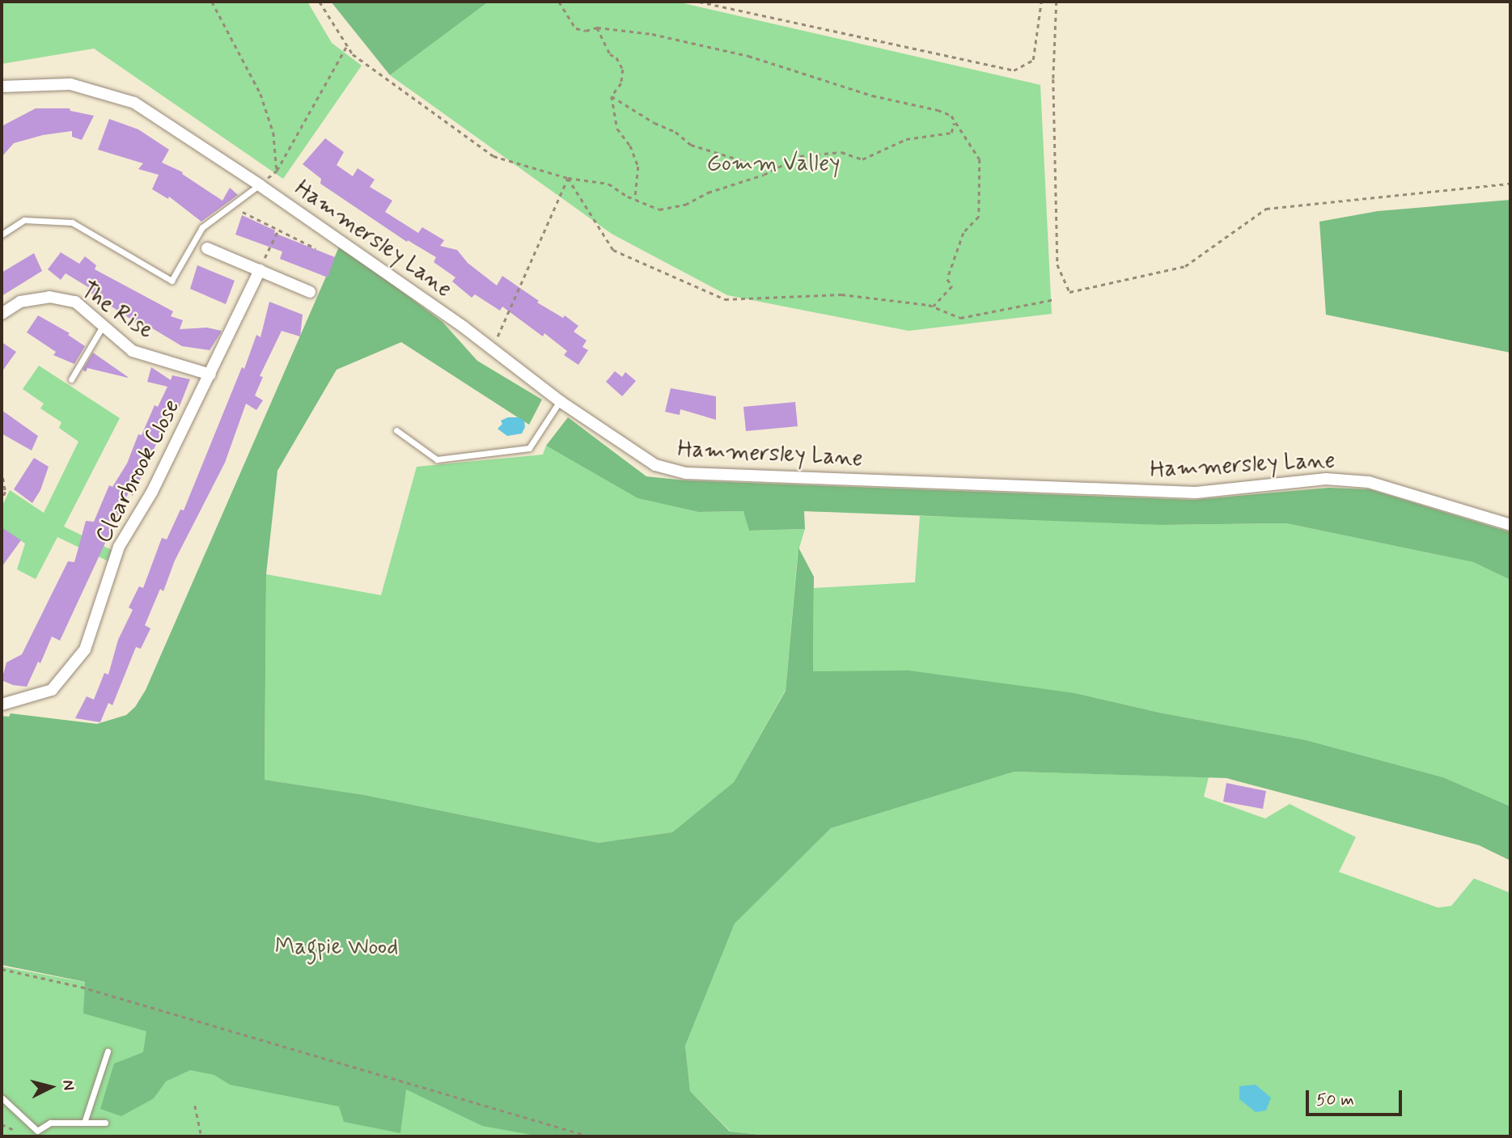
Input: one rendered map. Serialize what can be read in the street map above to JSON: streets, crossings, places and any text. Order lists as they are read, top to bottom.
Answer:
{
  "streets": {
    "street": ["Hammersley Lane", "The Rise", "Clearbrook Close"]
  },
  "crossings": [
    ["The Rise", "Clearbrook Close"]
  ],
  "parks": ["Gomm Valley", "Magpie Wood"],
  "scale_bar": "50 m",
  "north": "right"
}
